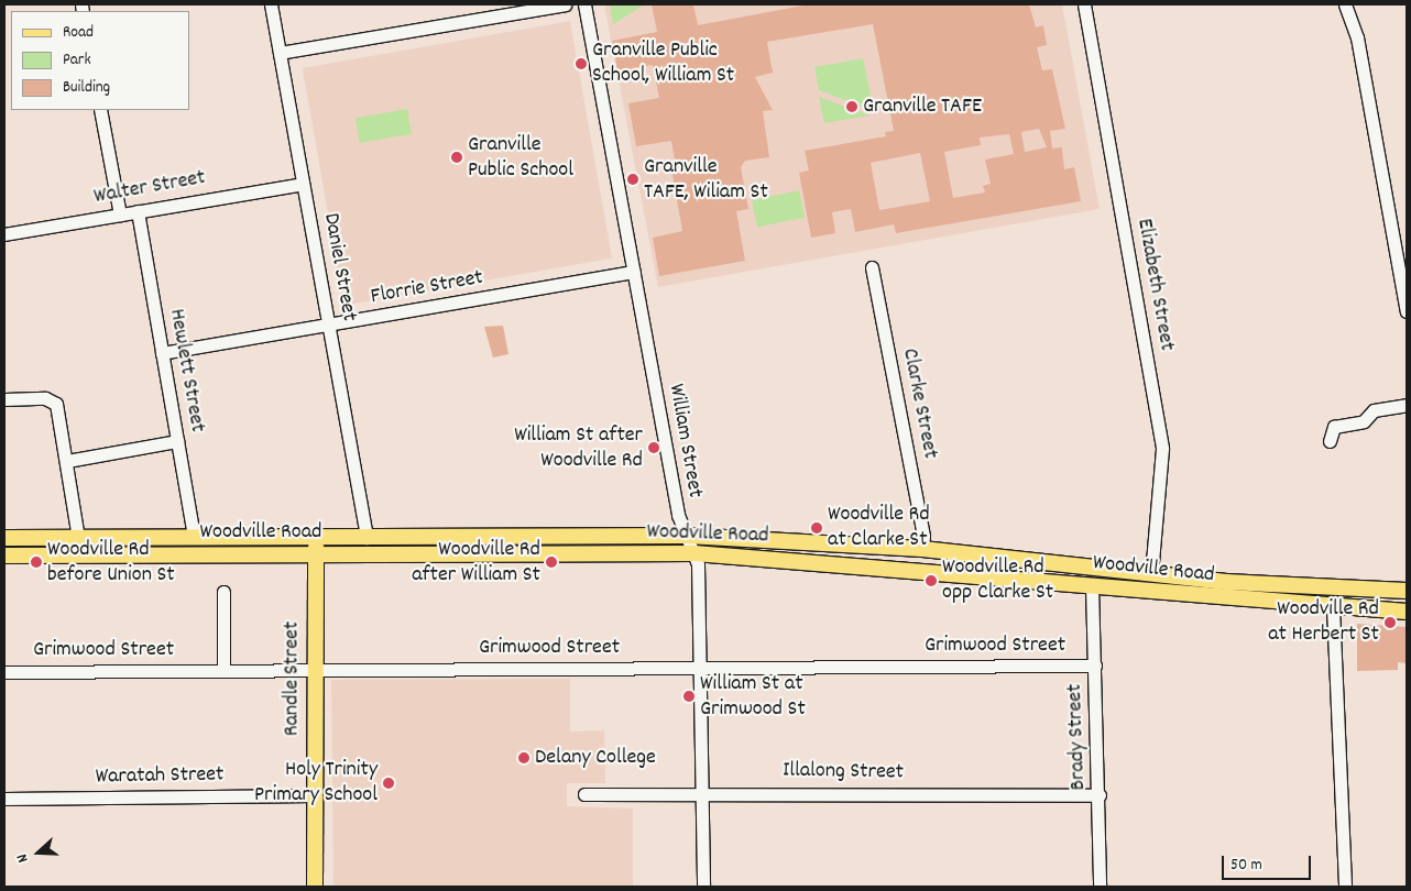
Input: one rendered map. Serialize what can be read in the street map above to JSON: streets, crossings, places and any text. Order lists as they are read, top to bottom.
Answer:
{
  "streets": {
    "main road": ["Woodville Road", "Randle Street"],
    "street": [
      "Walter Street",
      "Daniel Street",
      "Elizabeth Street",
      "Florrie Street",
      "Hewlett Street",
      "Clarke Street",
      "William Street",
      "Grimwood Street",
      "Brady Street",
      "Illalong Street",
      "Waratah Street"
    ]
  },
  "crossings": [
    ["Walter Street", "Daniel Street"],
    ["Walter Street", "Hewlett Street"],
    ["Daniel Street", "Florrie Street"],
    ["Daniel Street", "Woodville Road"],
    ["Elizabeth Street", "Woodville Road"],
    ["Florrie Street", "Hewlett Street"],
    ["Florrie Street", "William Street"],
    ["Hewlett Street", "Woodville Road"],
    ["Clarke Street", "Woodville Road"],
    ["William Street", "Woodville Road"],
    ["William Street", "Grimwood Street"],
    ["William Street", "Illalong Street"],
    ["Woodville Road", "Randle Street"],
    ["Woodville Road", "Brady Street"],
    ["Grimwood Street", "Randle Street"],
    ["Grimwood Street", "Brady Street"],
    ["Randle Street", "Waratah Street"],
    ["Brady Street", "Illalong Street"]
  ],
  "places": [
    "Granville Public School, William St",
    "Granville TAFE",
    "Granville Public School",
    "Granville TAFE, Wiliam St",
    "William St after Woodville Rd",
    "Woodville Rd at Clarke St",
    "Woodville Rd before Union St",
    "Woodville Rd after William St",
    "Woodville Rd opp Clarke St",
    "Woodville Rd at Herbert St",
    "William St at Grimwood St",
    "Delany College",
    "Holy Trinity Primary School"
  ],
  "legend": ["Road", "Park", "Building"],
  "scale_bar": "50 m",
  "north": "left"
}
